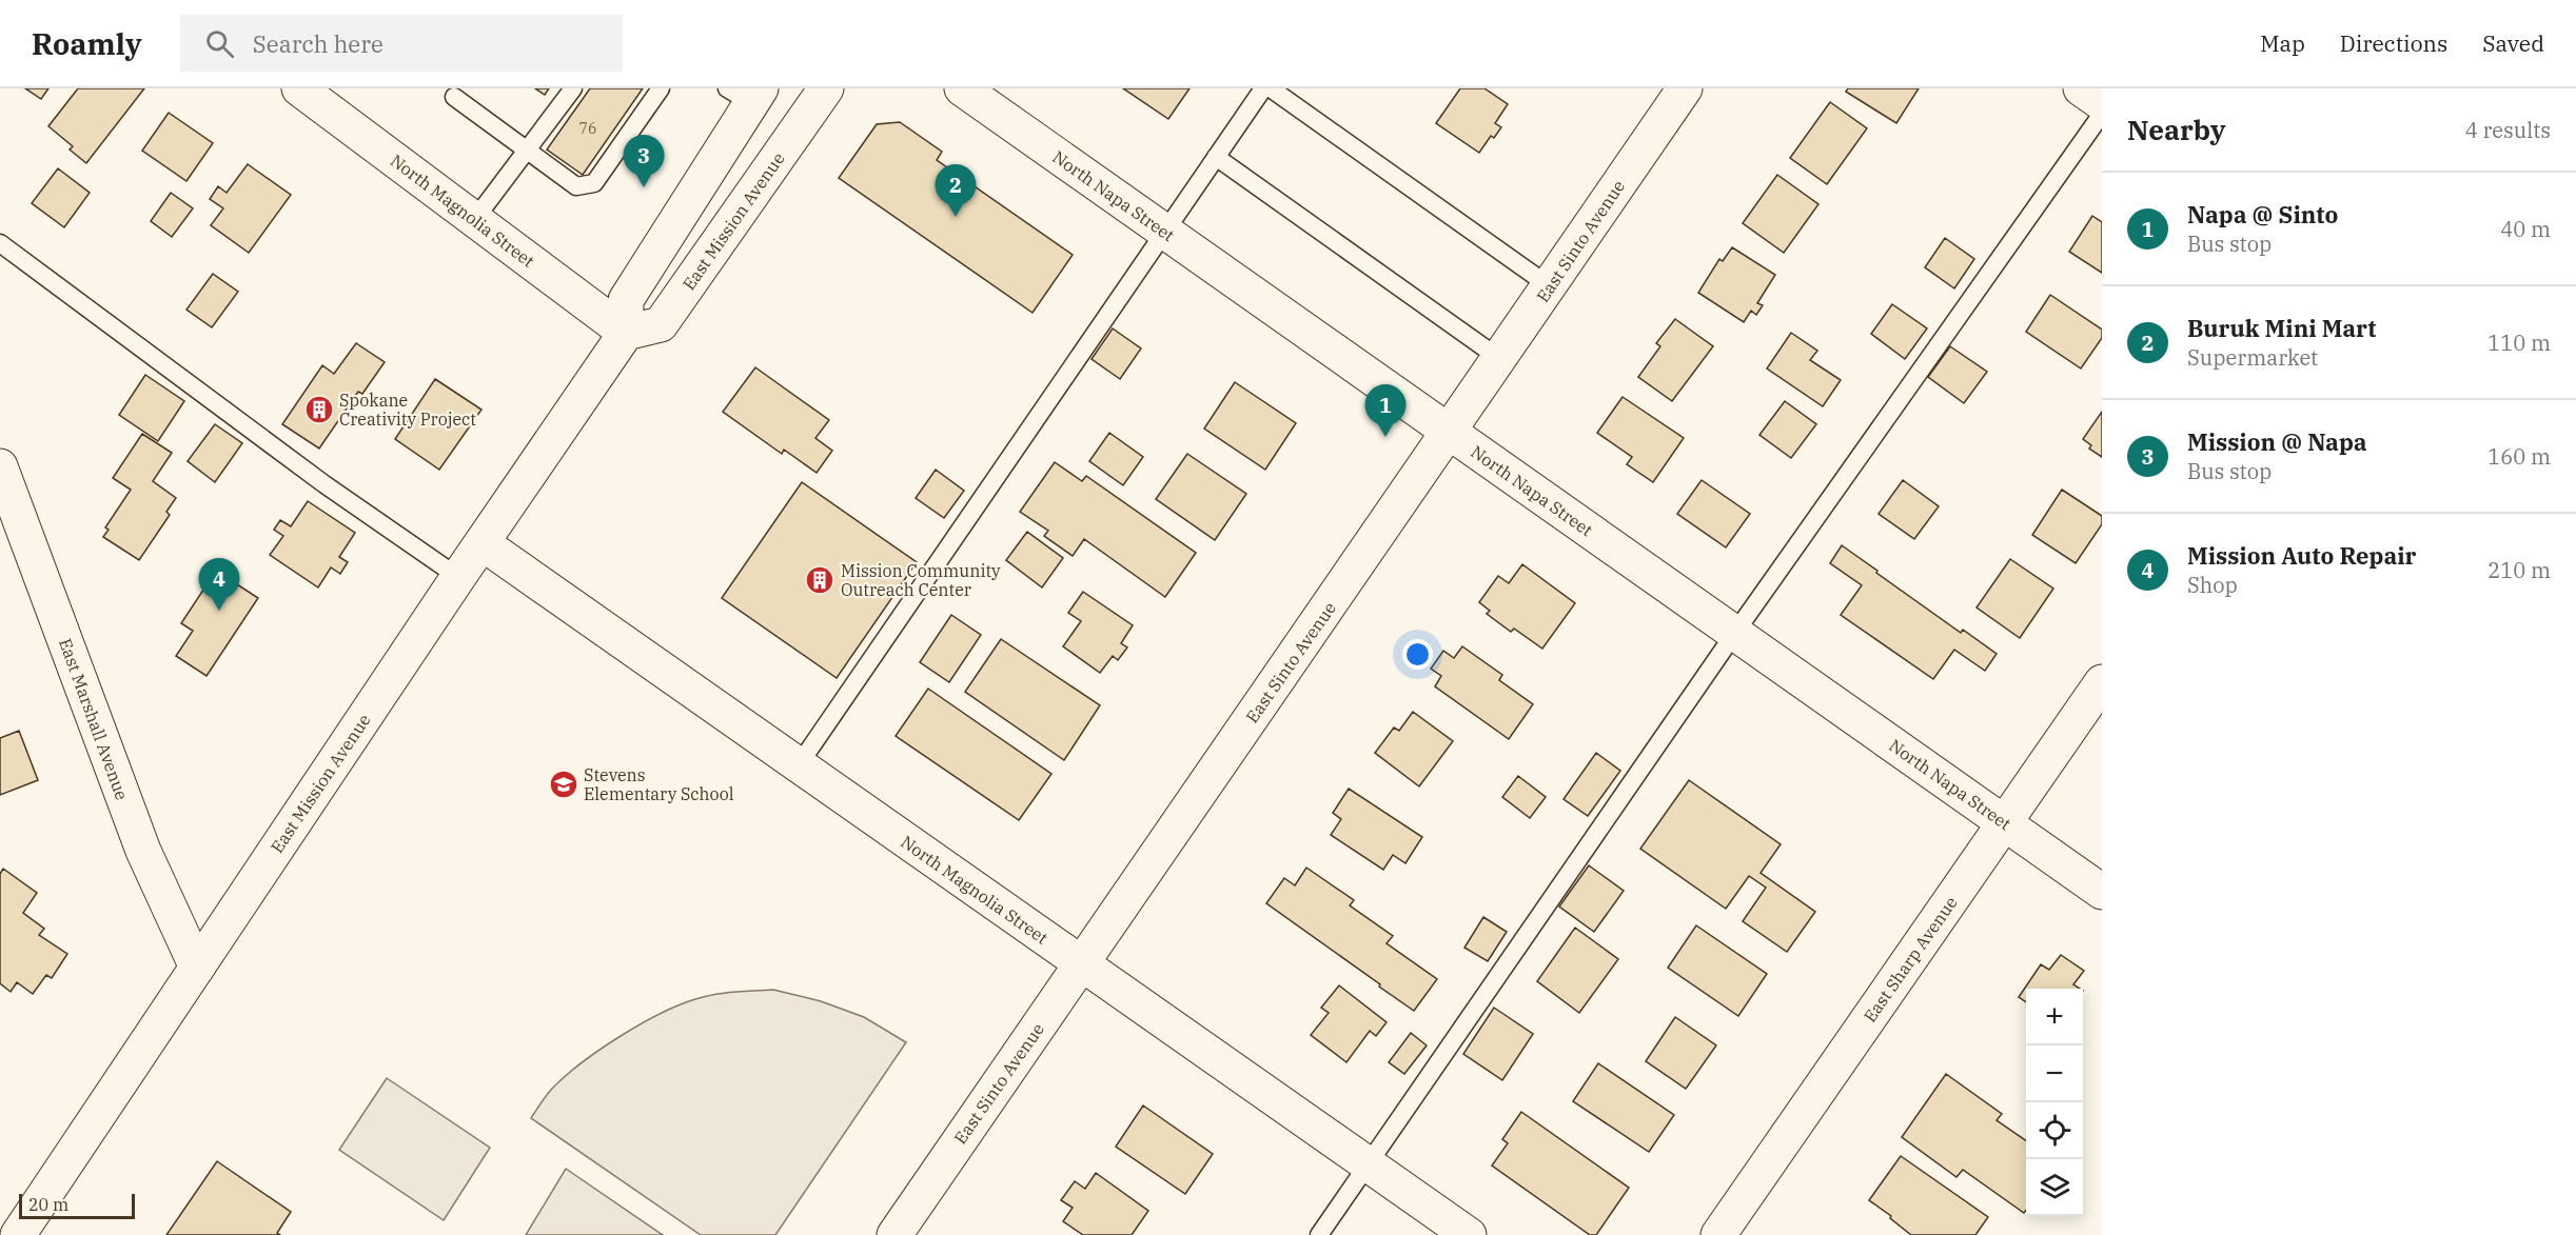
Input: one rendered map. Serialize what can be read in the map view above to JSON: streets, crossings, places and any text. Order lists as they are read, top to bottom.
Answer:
{
  "streets": {
    "street": [
      "North Napa Street",
      "North Magnolia Street",
      "East Mission Avenue",
      "East Sinto Avenue",
      "East Marshall Avenue",
      "East Sharp Avenue"
    ]
  },
  "crossings": [
    ["North Napa Street", "East Sinto Avenue"],
    ["North Napa Street", "East Sharp Avenue"],
    ["North Magnolia Street", "East Mission Avenue"],
    ["North Magnolia Street", "East Sinto Avenue"],
    ["East Mission Avenue", "East Marshall Avenue"]
  ],
  "places": {
    "building": ["Spokane Creativity Project", "Mission Community Outreach Center"],
    "school or university": ["Stevens Elementary School"]
  },
  "house_numbers": ["76"],
  "scale_bar": "20 m",
  "page": {
    "header": "Roamly",
    "search": "Search here",
    "nav": ["Map", "Directions", "Saved"],
    "heading": ["Nearby", "4 results"],
    "pins": [
      "3",
      "2",
      "1",
      "4"
    ],
    "list": [
      {
        "mark": "1",
        "name": "Napa @ Sinto",
        "note": "Bus stop",
        "value": "40 m"
      },
      {
        "mark": "2",
        "name": "Buruk Mini Mart",
        "note": "Supermarket",
        "value": "110 m"
      },
      {
        "mark": "3",
        "name": "Mission @ Napa",
        "note": "Bus stop",
        "value": "160 m"
      },
      {
        "mark": "4",
        "name": "Mission Auto Repair",
        "note": "Shop",
        "value": "210 m"
      }
    ],
    "map_buttons": ["+", "−"],
    "scale": "20 m"
  }
}
